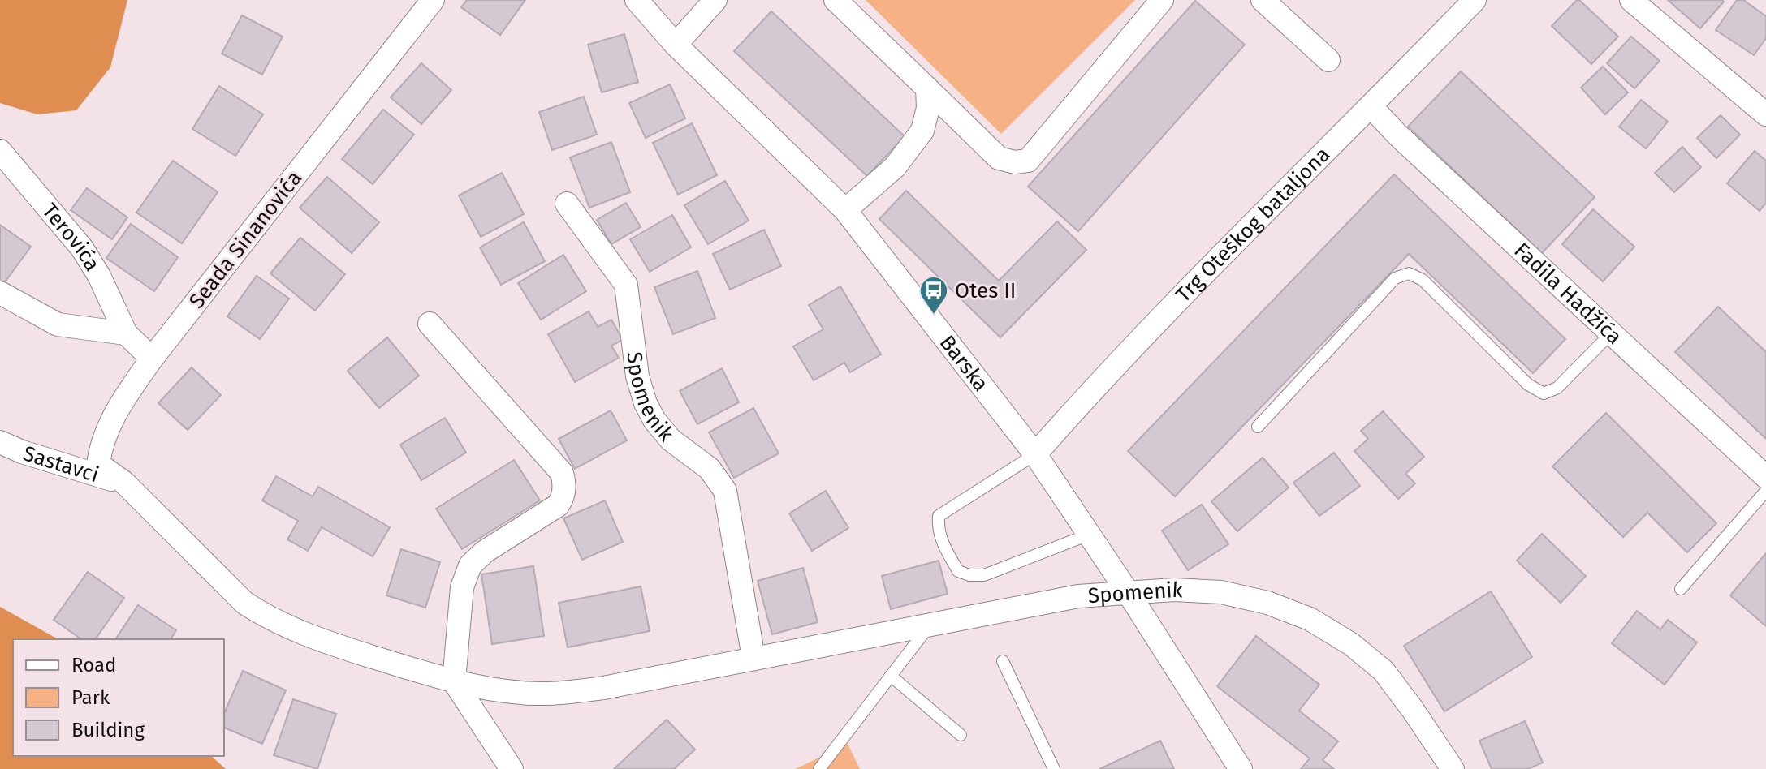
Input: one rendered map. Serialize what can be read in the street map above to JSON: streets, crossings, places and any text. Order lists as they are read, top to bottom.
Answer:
{
  "streets": {
    "street": [
      "Trg Oteškog bataljona",
      "Terovića",
      "Seada Sinanovića",
      "Fadila Hadžića",
      "Barska",
      "Spomenik",
      "Sastavci"
    ]
  },
  "crossings": [
    ["Trg Oteškog bataljona", "Fadila Hadžića"],
    ["Trg Oteškog bataljona", "Barska"],
    ["Terovića", "Seada Sinanovića"],
    ["Seada Sinanovića", "Spomenik"],
    ["Seada Sinanovića", "Sastavci"],
    ["Barska", "Spomenik"],
    ["Spomenik", "Sastavci"]
  ],
  "places": {
    "bus stop": ["Otes II"]
  },
  "legend": ["Road", "Park", "Building"]
}
